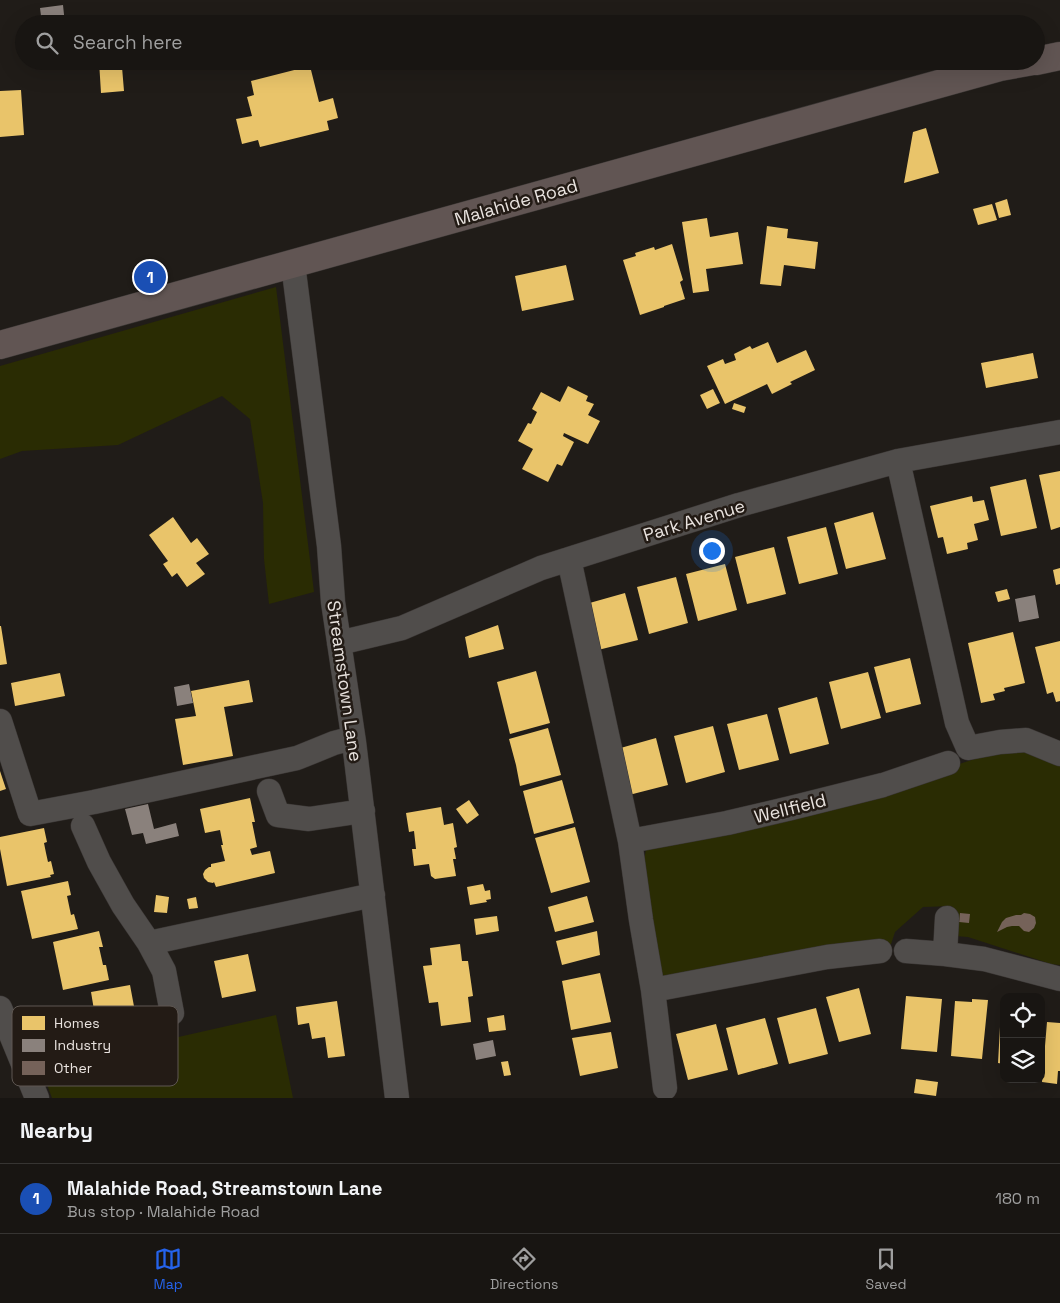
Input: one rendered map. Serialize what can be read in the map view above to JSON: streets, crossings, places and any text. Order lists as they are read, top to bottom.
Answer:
{
  "streets": {
    "main road": ["Malahide Road"],
    "street": ["Park Avenue", "Streamstown Lane", "Wellfield"]
  },
  "crossings": [
    ["Malahide Road", "Streamstown Lane"],
    ["Park Avenue", "Streamstown Lane"]
  ],
  "legend": ["Homes", "Industry", "Other"],
  "page": {
    "search": "Search here",
    "pins": "1",
    "heading": "Nearby",
    "list": [
      {
        "mark": "1",
        "name": "Malahide Road, Streamstown Lane",
        "note": "Bus stop · Malahide Road",
        "value": "180 m"
      }
    ],
    "nav": ["Map", "Directions", "Saved"]
  }
}
